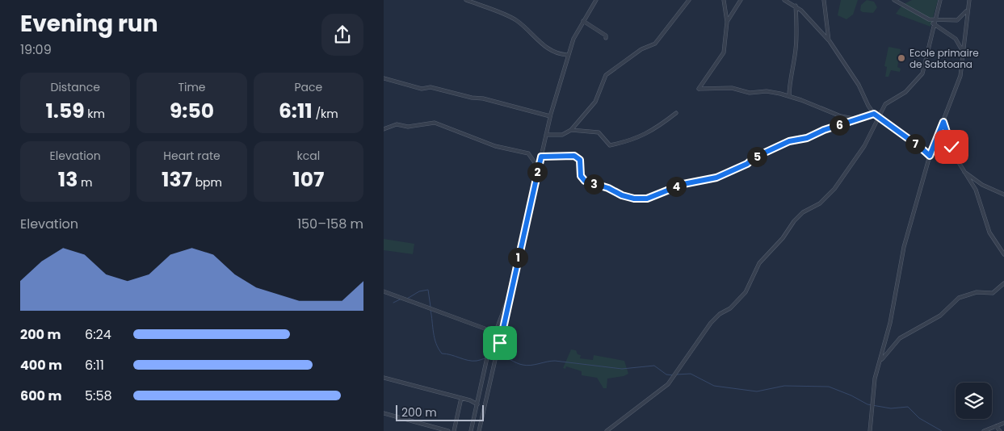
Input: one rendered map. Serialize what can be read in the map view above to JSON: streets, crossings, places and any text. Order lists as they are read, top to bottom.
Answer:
{
  "places": ["Ecole primaire de Sabtoana"],
  "scale_bar": "200 m",
  "page": {
    "heading": ["Evening run", "19:09"],
    "stats": [
      ["Distance", "1.59 km"],
      ["Time", "9:50"],
      ["Pace", "6:11 /km"],
      ["Elevation", "13 m"],
      ["Heart rate", "137 bpm"],
      ["kcal", "107"]
    ],
    "pins": [
      "6",
      "7",
      "5",
      "2",
      "3",
      "4",
      "1"
    ],
    "chart": ["Elevation", "150–158 m"],
    "list": [
      {
        "name": "200 m",
        "note": "6:24"
      },
      {
        "name": "400 m",
        "note": "6:11"
      },
      {
        "name": "600 m",
        "note": "5:58"
      }
    ],
    "scale": "200 m"
  }
}
